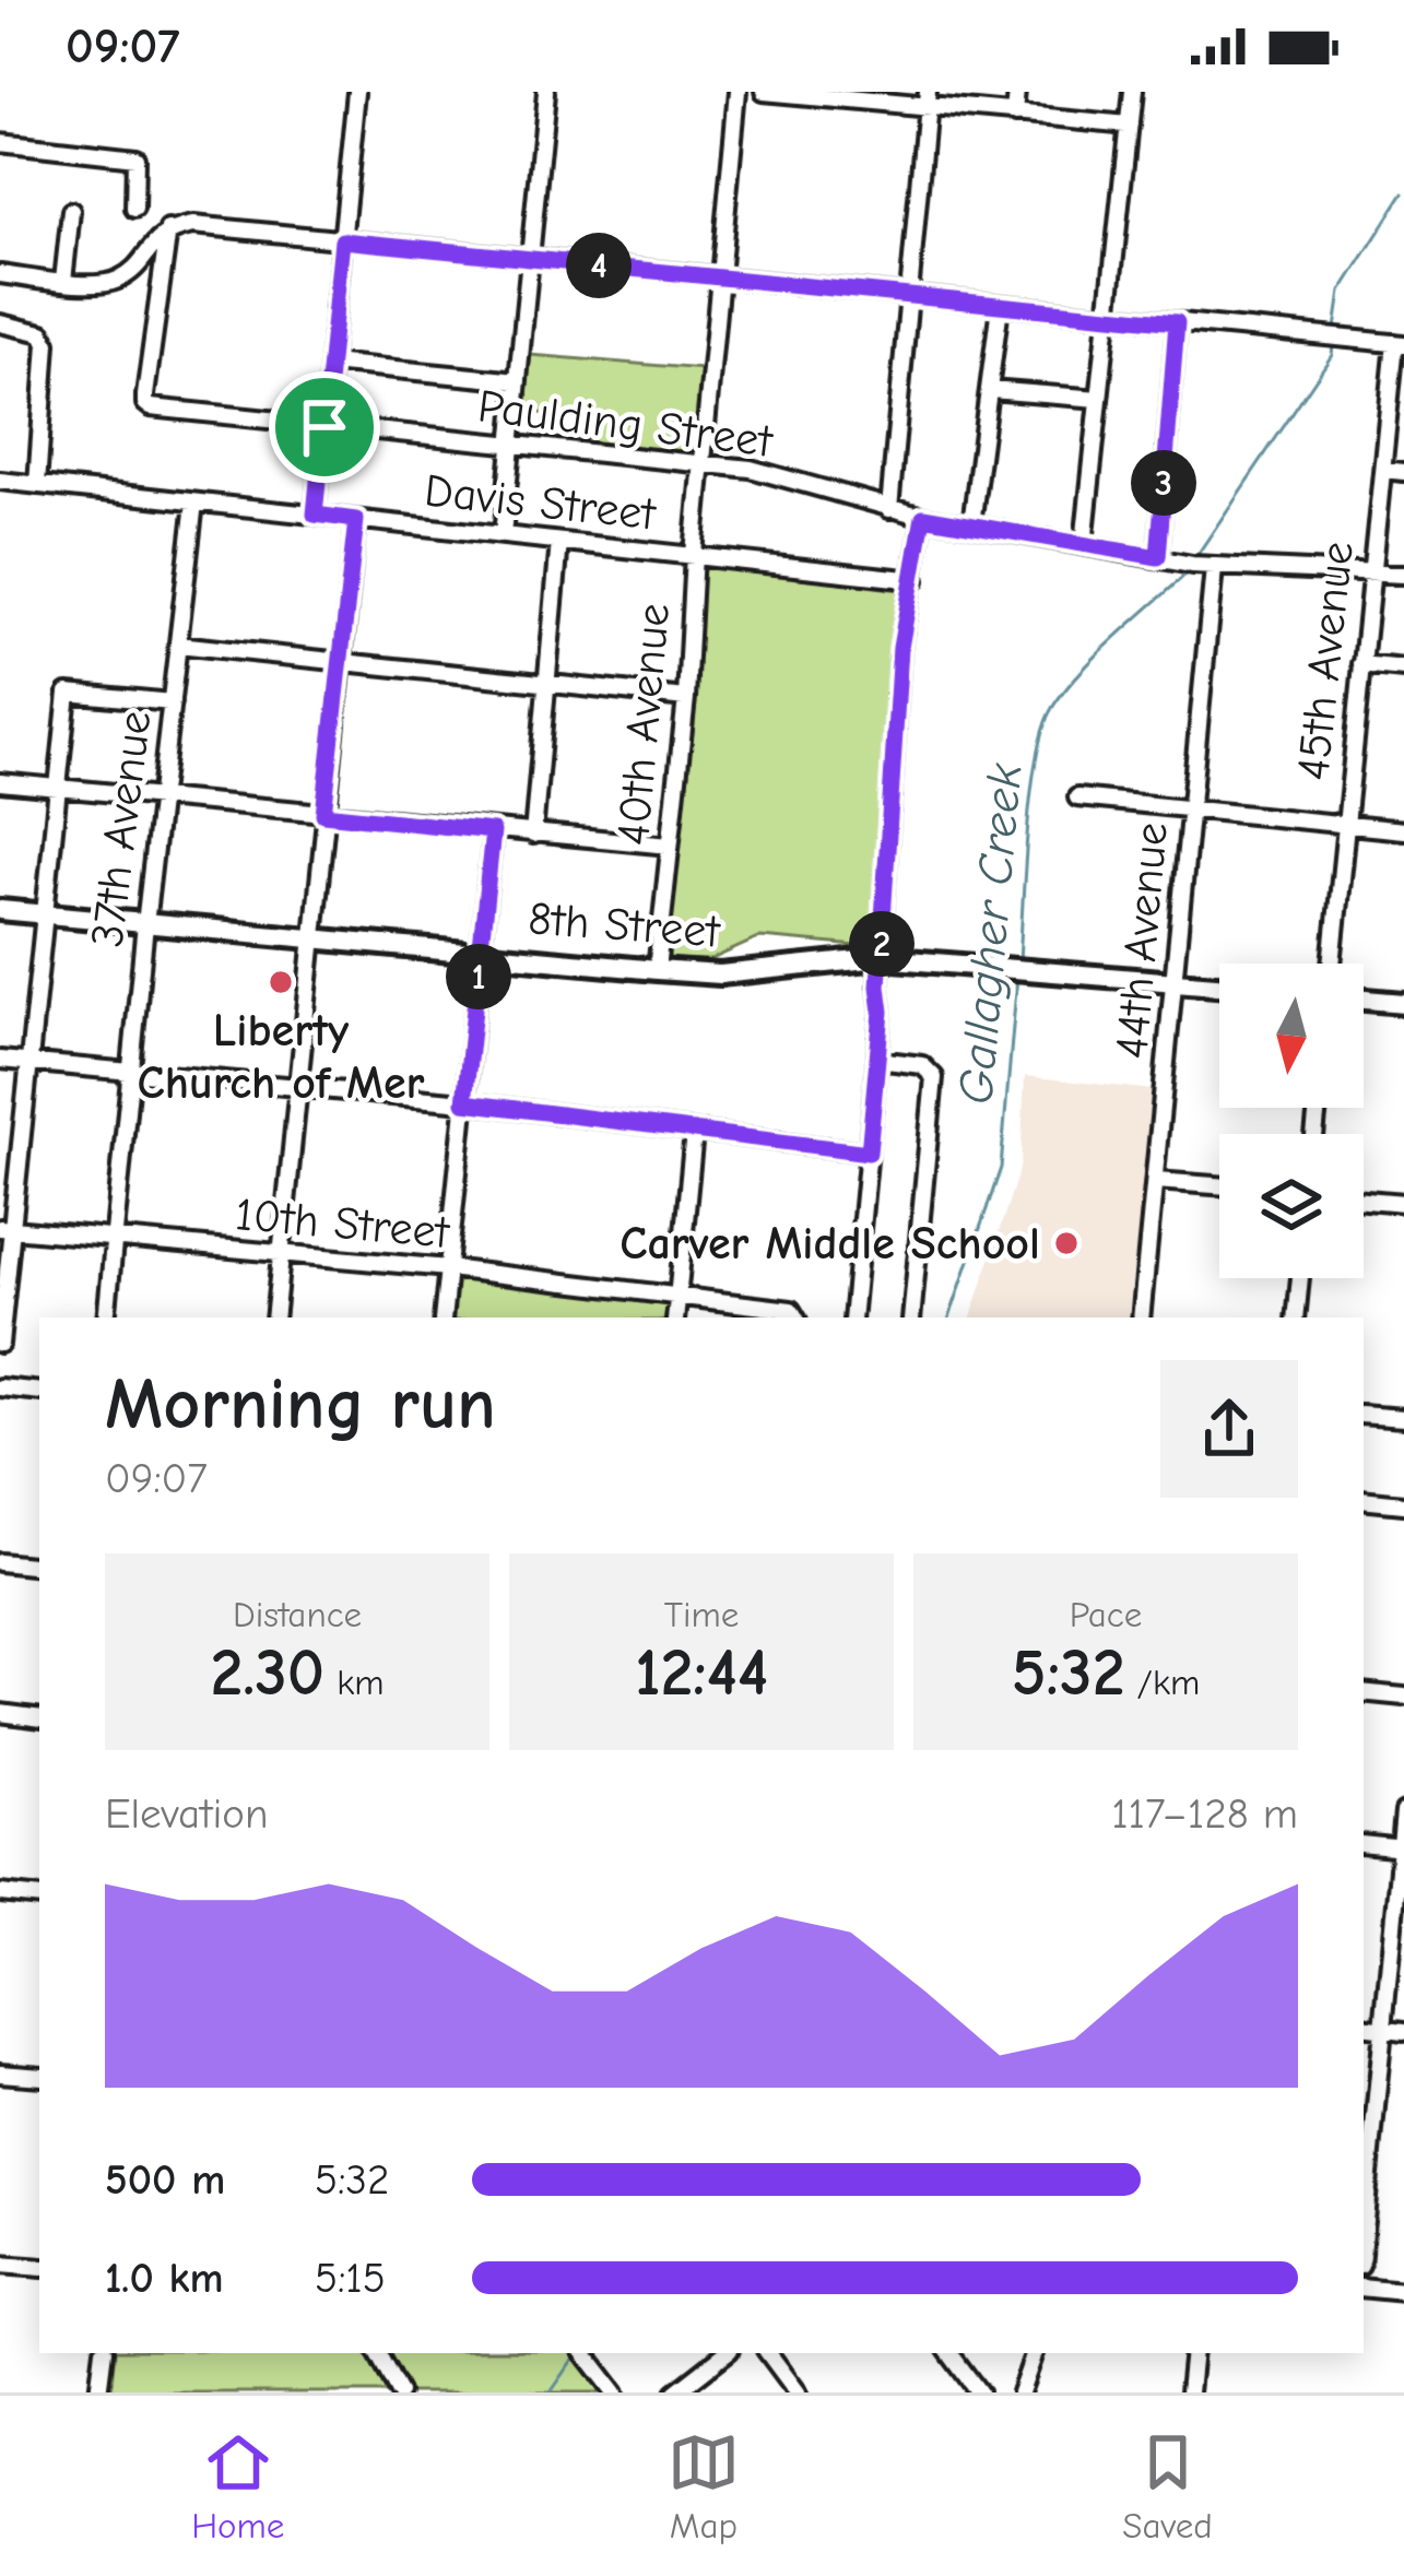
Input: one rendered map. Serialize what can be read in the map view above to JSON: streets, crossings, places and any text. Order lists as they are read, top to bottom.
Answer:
{
  "streets": {
    "main road": ["8th Street"],
    "street": [
      "Paulding Street",
      "Davis Street",
      "45th Avenue",
      "40th Avenue",
      "37th Avenue",
      "44th Avenue",
      "10th Street"
    ]
  },
  "crossings": [
    ["Paulding Street", "45th Avenue"],
    ["Paulding Street", "40th Avenue"],
    ["Paulding Street", "44th Avenue"],
    ["Davis Street", "40th Avenue"],
    ["Davis Street", "37th Avenue"],
    ["40th Avenue", "8th Street"],
    ["37th Avenue", "8th Street"],
    ["37th Avenue", "10th Street"],
    ["8th Street", "44th Avenue"]
  ],
  "water": ["Gallagher Creek"],
  "places": ["Liberty Church of Mer", "Carver Middle School"],
  "north": "bottom",
  "page": {
    "status": "09:07",
    "pins": [
      "4",
      "3",
      "2",
      "1"
    ],
    "heading": ["Morning run", "09:07"],
    "stats": [
      ["Distance", "2.30 km"],
      ["Time", "12:44"],
      ["Pace", "5:32 /km"]
    ],
    "chart": ["Elevation", "117–128 m"],
    "list": [
      {
        "name": "500 m",
        "note": "5:32"
      },
      {
        "name": "1.0 km",
        "note": "5:15"
      }
    ],
    "tabs": ["Home", "Map", "Saved"]
  }
}
